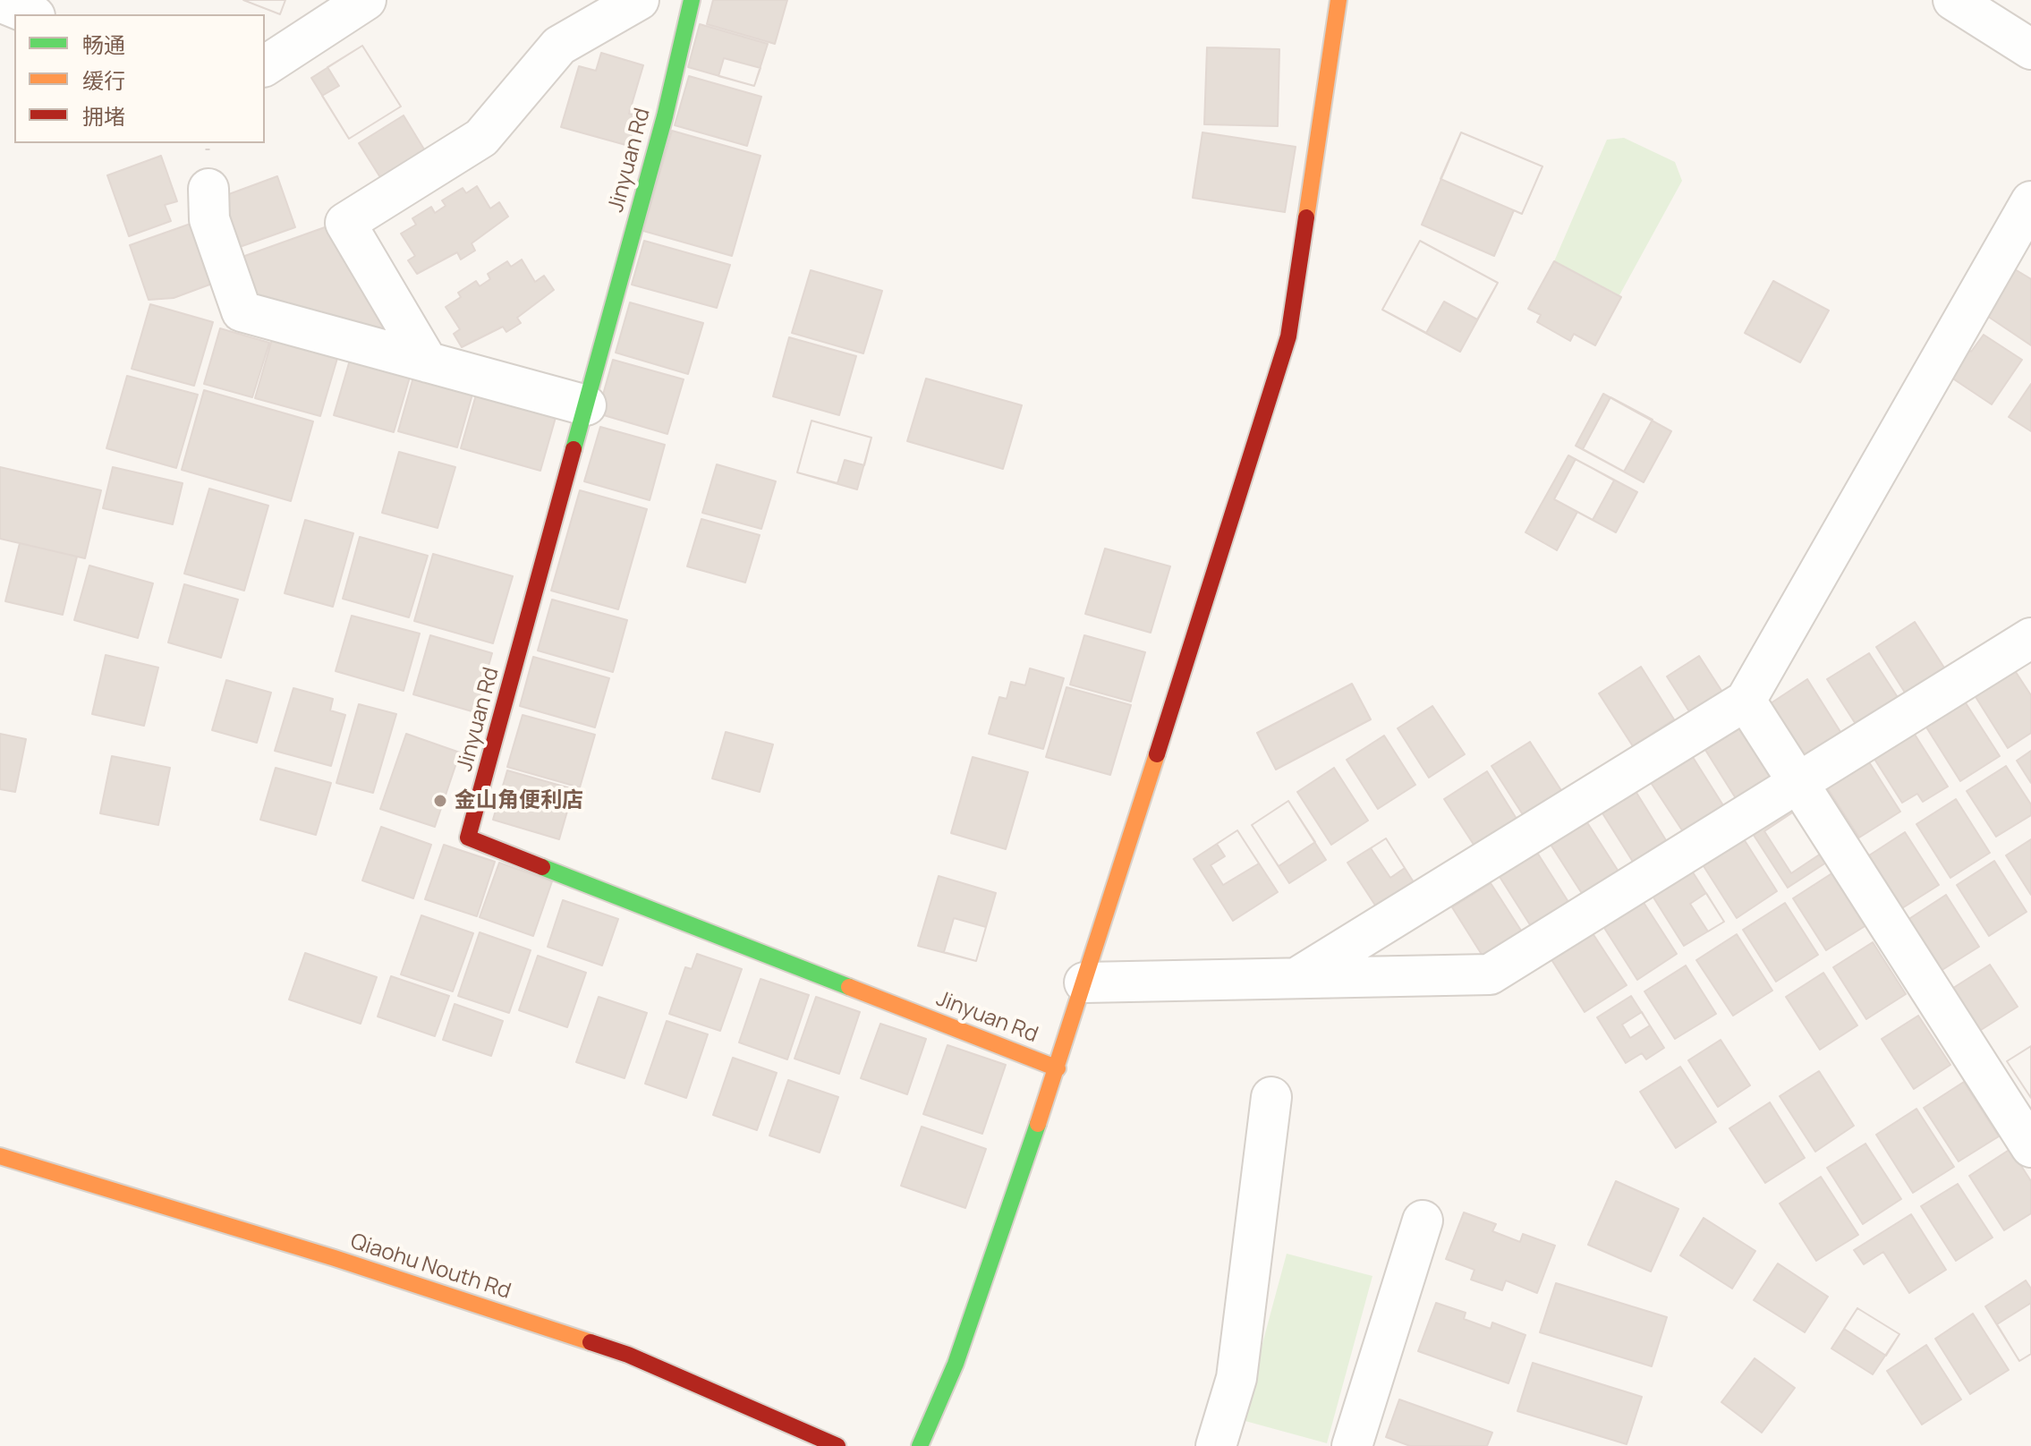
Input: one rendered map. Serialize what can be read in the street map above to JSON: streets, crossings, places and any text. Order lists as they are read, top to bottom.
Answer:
{
  "streets": {
    "street": ["Jinyuan Rd", "Qiaohu Nouth Rd"]
  },
  "places": ["金山角便利店"],
  "legend": ["畅通", "缓行", "拥堵"]
}
